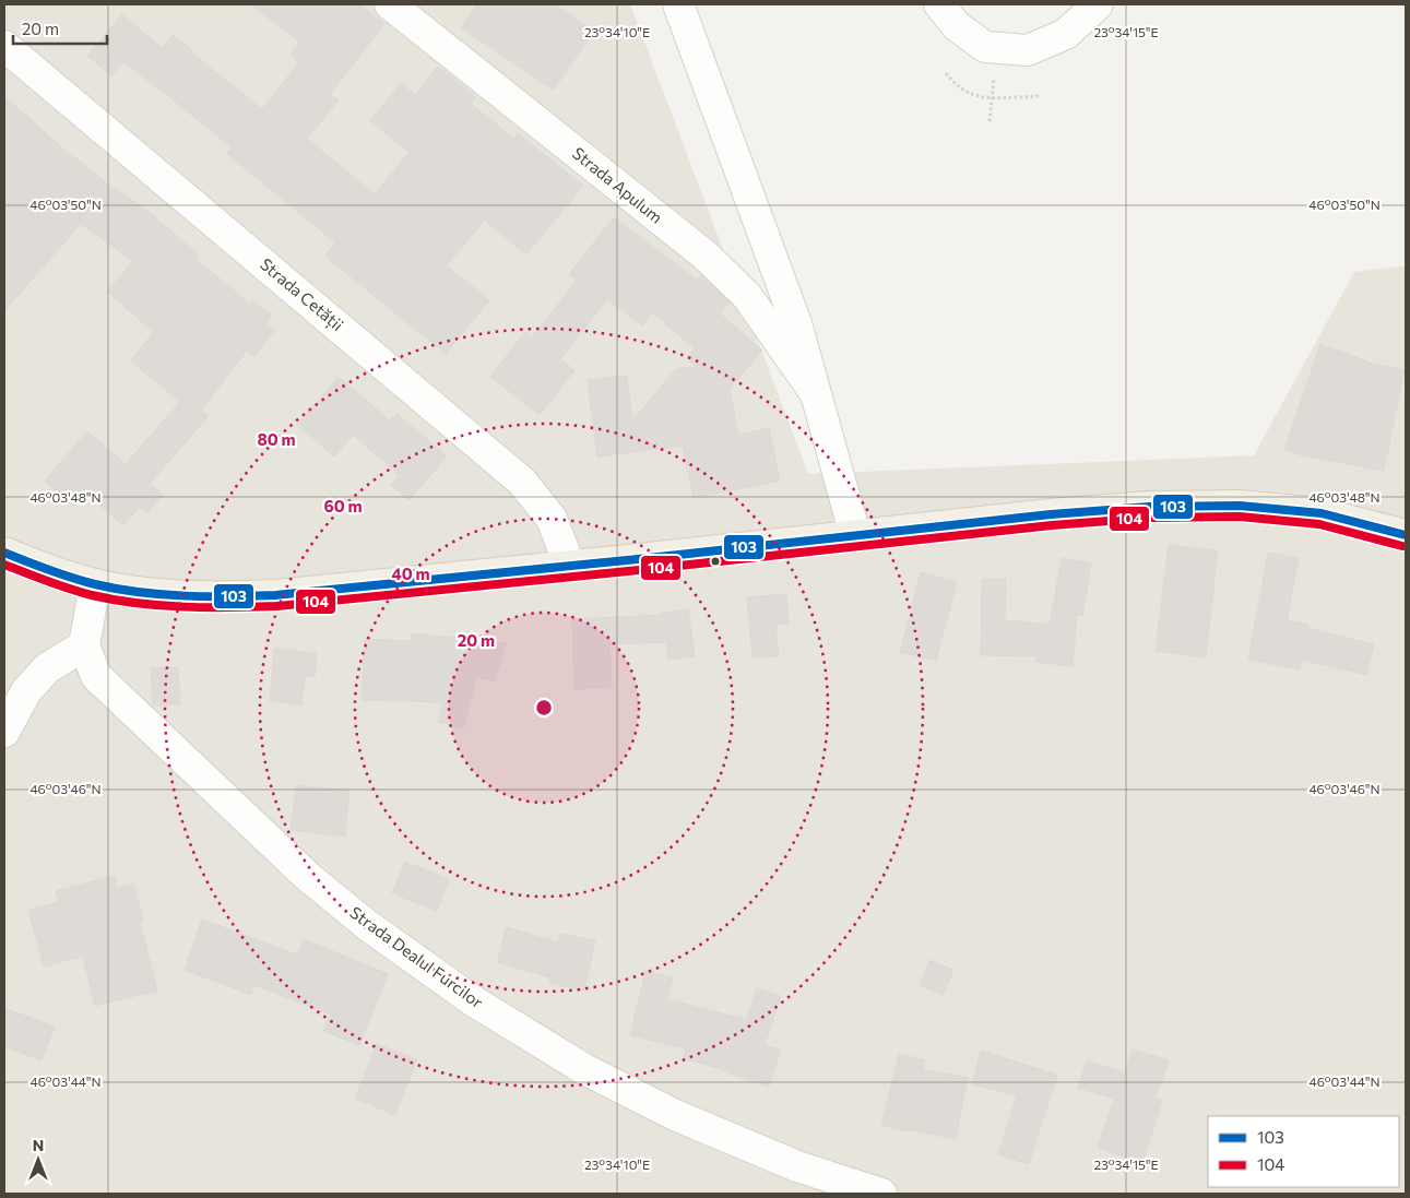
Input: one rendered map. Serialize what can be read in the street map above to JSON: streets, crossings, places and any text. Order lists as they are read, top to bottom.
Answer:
{
  "streets": {
    "street": ["Strada Apulum", "Strada Cetății", "Strada Dealul Furcilor"]
  },
  "lines": ["transit line 103", "transit line 104"],
  "legend": ["103", "104"],
  "scale_bar": "20 m",
  "north": "top",
  "coordinates": [
    "23°34'10\"E",
    "23°34'15\"E",
    "46°03'50\"N",
    "46°03'48\"N",
    "46°03'46\"N",
    "46°03'44\"N"
  ],
  "rings": [
    "80 m",
    "60 m",
    "40 m",
    "20 m"
  ]
}
